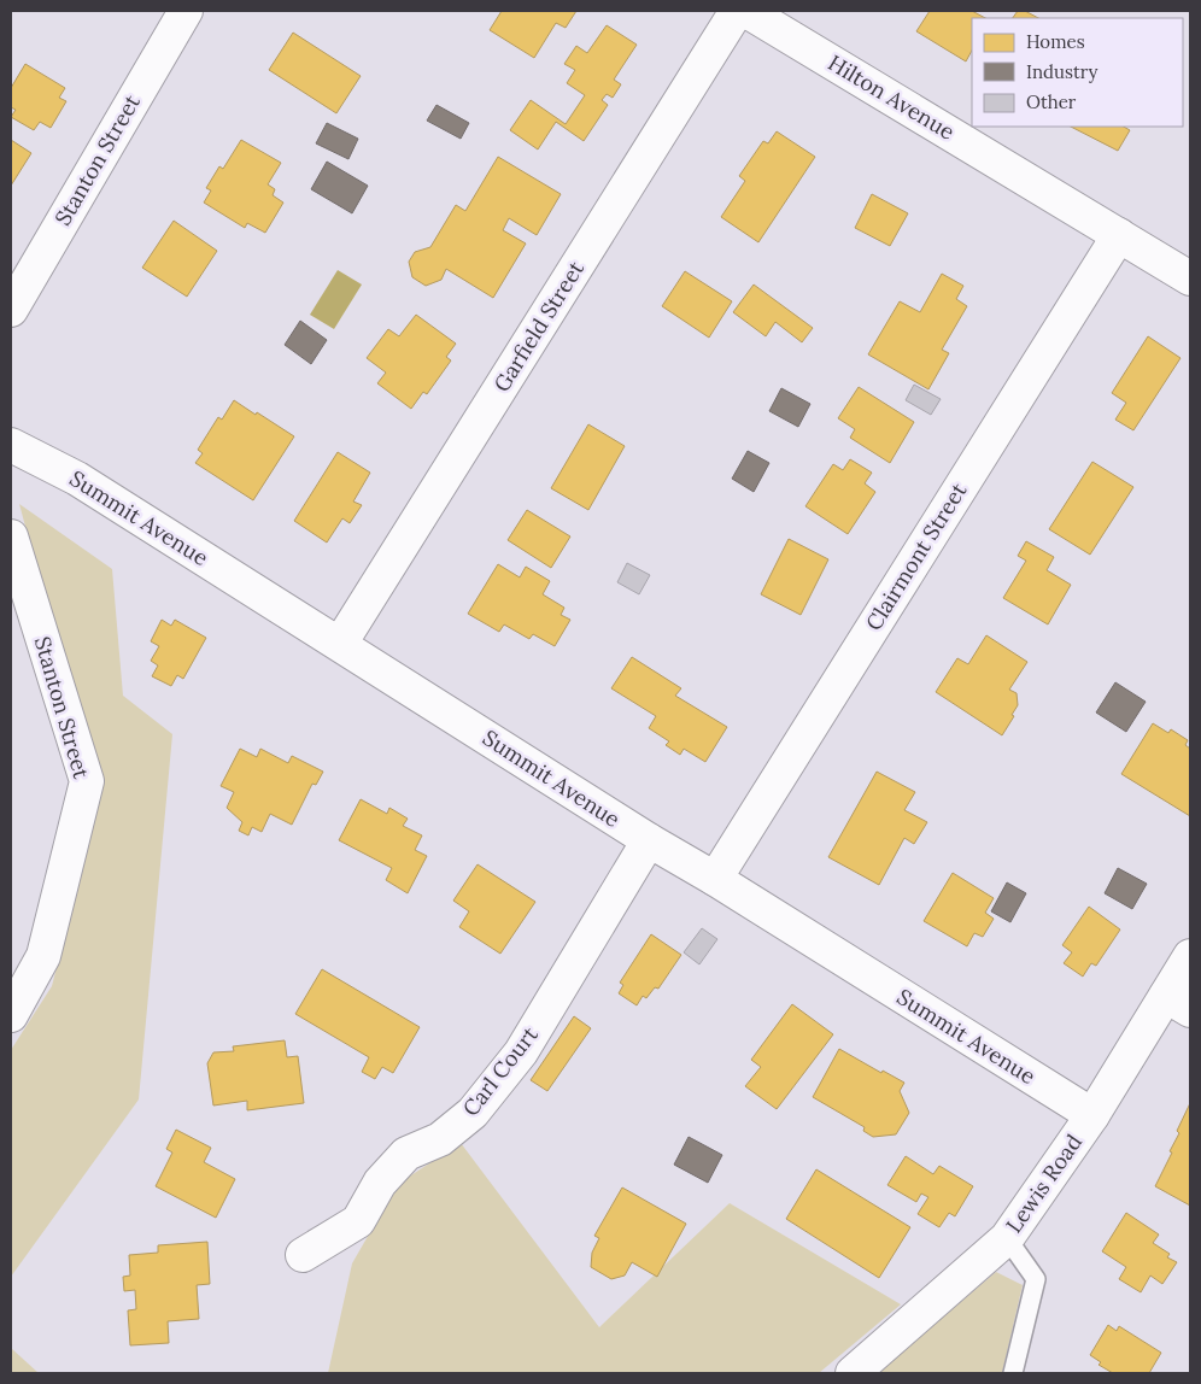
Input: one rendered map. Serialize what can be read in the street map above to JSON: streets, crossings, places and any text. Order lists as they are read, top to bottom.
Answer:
{
  "streets": {
    "street": [
      "Hilton Avenue",
      "Stanton Street",
      "Garfield Street",
      "Summit Avenue",
      "Clairmont Street",
      "Carl Court",
      "Lewis Road"
    ]
  },
  "crossings": [
    ["Hilton Avenue", "Clairmont Street"],
    ["Garfield Street", "Summit Avenue"],
    ["Summit Avenue", "Clairmont Street"],
    ["Summit Avenue", "Carl Court"],
    ["Summit Avenue", "Lewis Road"]
  ],
  "legend": ["Homes", "Industry", "Other"]
}
